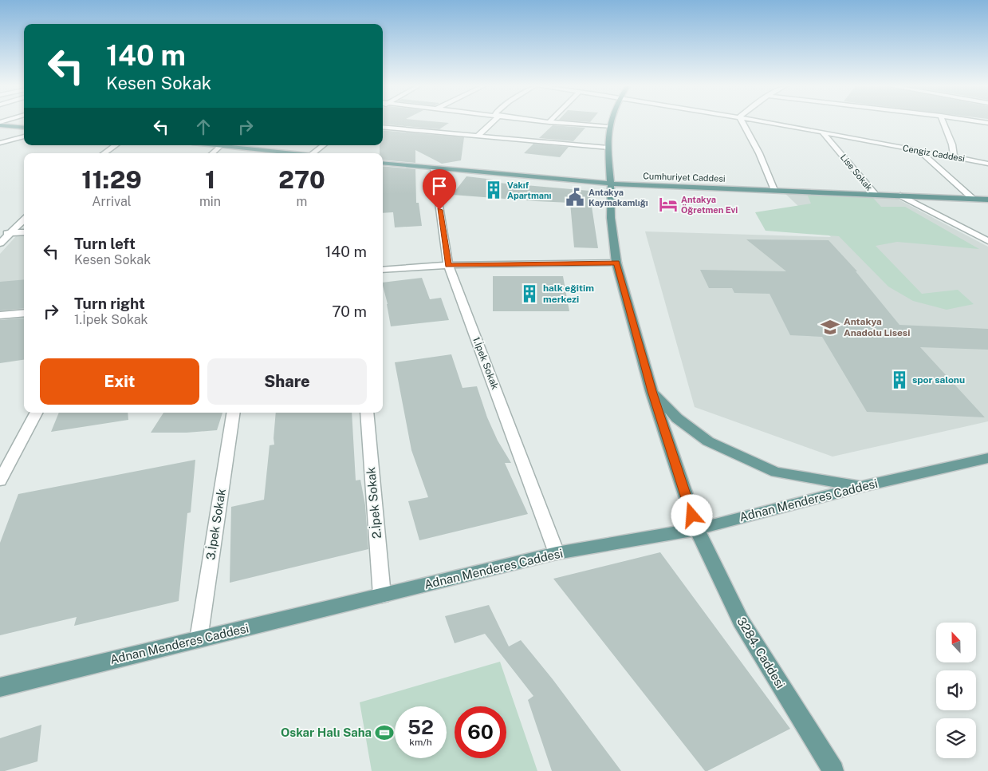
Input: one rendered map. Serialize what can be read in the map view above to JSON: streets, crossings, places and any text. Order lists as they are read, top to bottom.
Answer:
{
  "streets": {
    "main road": ["Cumhuriyet Caddesi", "Adnan Menderes Caddesi", "3284. Caddesi"],
    "street": [
      "Cengiz Caddesi",
      "Lise Sokak",
      "1.İpek Sokak",
      "2.İpek Sokak",
      "3.İpek Sokak"
    ]
  },
  "crossings": [
    ["Cengiz Caddesi", "Lise Sokak"],
    ["Lise Sokak", "Cumhuriyet Caddesi"],
    ["Cumhuriyet Caddesi", "1.İpek Sokak"],
    ["Cumhuriyet Caddesi", "3284. Caddesi"],
    ["1.İpek Sokak", "Adnan Menderes Caddesi"],
    ["Adnan Menderes Caddesi", "2.İpek Sokak"],
    ["Adnan Menderes Caddesi", "3.İpek Sokak"],
    ["Adnan Menderes Caddesi", "3284. Caddesi"]
  ],
  "places": {
    "building": ["Vakıf Apartmanı", "halk eğitim merkezi", "spor salonu"],
    "public building": ["Antakya Kaymakamlığı"],
    "hotel": ["Antakya Öğretmen Evi"],
    "school or university": ["Antakya Anadolu Lisesi"],
    "sports": ["Oskar Halı Saha"]
  },
  "north": "top",
  "page": {
    "turn": ["140 m", "Kesen Sokak"],
    "eta": [
      "11:29",
      "Arrival",
      "1",
      "min",
      "270",
      "m"
    ],
    "list": [
      {
        "name": "Turn left",
        "note": "Kesen Sokak",
        "value": "140 m"
      },
      {
        "name": "Turn right",
        "note": "1.İpek Sokak",
        "value": "70 m"
      }
    ],
    "buttons": ["Exit", "Share"],
    "speed": "52 km/h",
    "limit": "60"
  }
}
